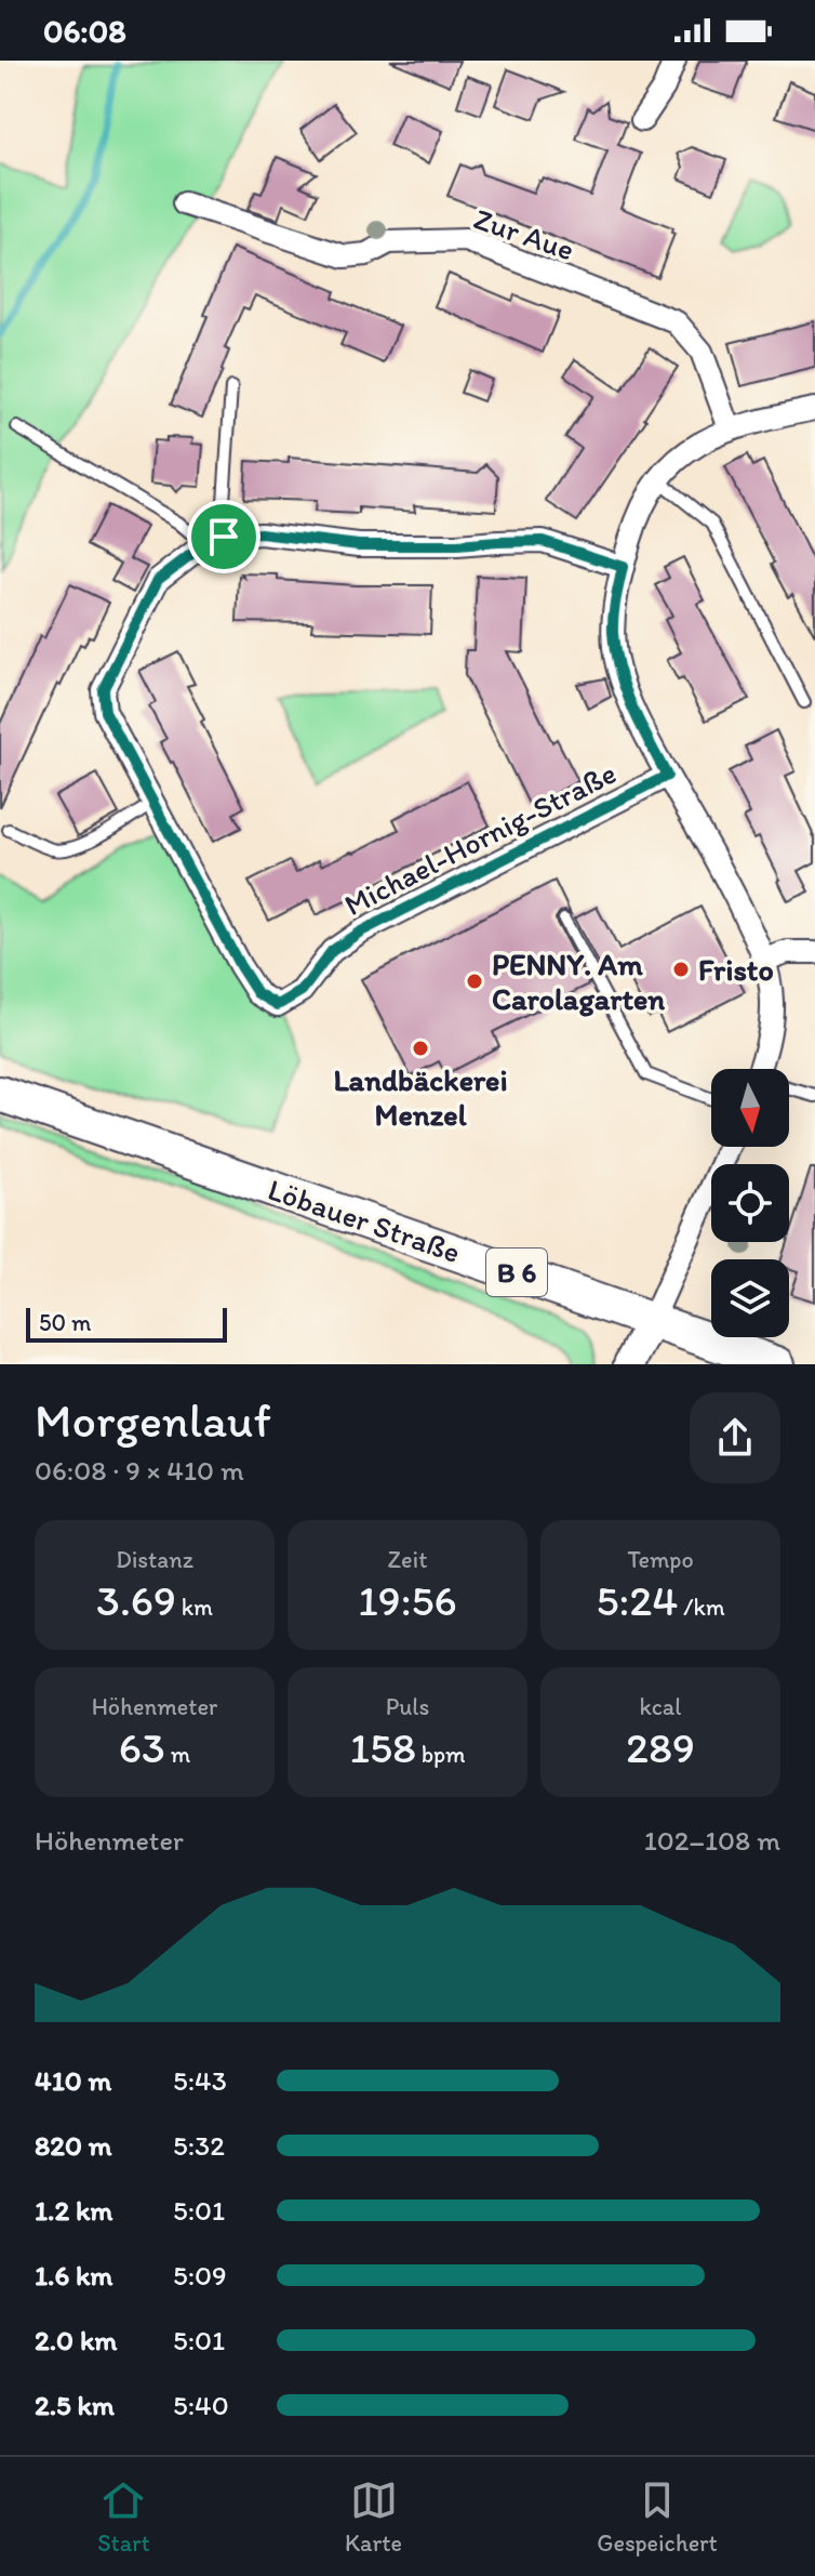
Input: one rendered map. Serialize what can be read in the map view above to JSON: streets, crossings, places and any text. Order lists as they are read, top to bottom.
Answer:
{
  "streets": {
    "main road": ["Löbauer Straße", "B 6"],
    "street": ["Zur Aue", "Michael-Hornig-Straße"]
  },
  "places": ["Fristo", "PENNY. Am Carolagarten", "Landbäckerei Menzel"],
  "scale_bar": "50 m",
  "north": "bottom",
  "page": {
    "status": "06:08",
    "scale": "50 m",
    "heading": ["Morgenlauf", "06:08 · 9 × 410 m"],
    "stats": [
      ["Distanz", "3.69 km"],
      ["Zeit", "19:56"],
      ["Tempo", "5:24 /km"],
      ["Höhenmeter", "63 m"],
      ["Puls", "158 bpm"],
      ["kcal", "289"]
    ],
    "chart": ["Höhenmeter", "102–108 m"],
    "list": [
      {
        "name": "410 m",
        "note": "5:43"
      },
      {
        "name": "820 m",
        "note": "5:32"
      },
      {
        "name": "1.2 km",
        "note": "5:01"
      },
      {
        "name": "1.6 km",
        "note": "5:09"
      },
      {
        "name": "2.0 km",
        "note": "5:01"
      },
      {
        "name": "2.5 km",
        "note": "5:40"
      }
    ],
    "tabs": ["Start", "Karte", "Gespeichert"]
  }
}
